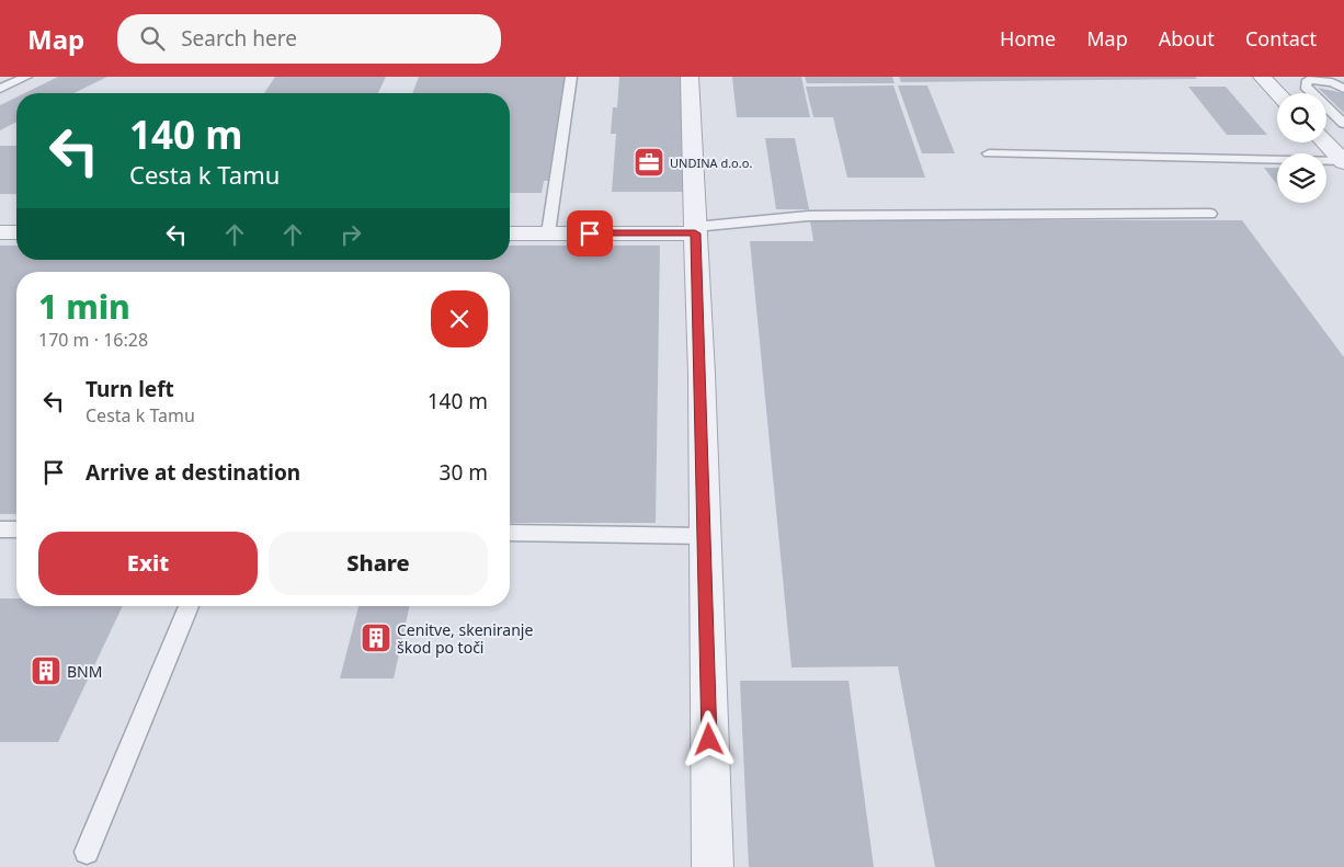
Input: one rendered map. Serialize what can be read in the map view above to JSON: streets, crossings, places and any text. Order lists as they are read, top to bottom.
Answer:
{
  "places": {
    "office": ["UNDINA d.o.o."],
    "building": ["Cenitve, skeniranje škod po toči", "BNM"]
  },
  "page": {
    "header": "Map",
    "search": "Search here",
    "nav": [
      "Home",
      "Map",
      "About",
      "Contact"
    ],
    "turn": ["140 m", "Cesta k Tamu"],
    "heading": ["1 min", "170 m · 16:28"],
    "list": [
      {
        "name": "Turn left",
        "note": "Cesta k Tamu",
        "value": "140 m"
      },
      {
        "name": "Arrive at destination",
        "value": "30 m"
      }
    ],
    "buttons": ["Exit", "Share"]
  }
}
